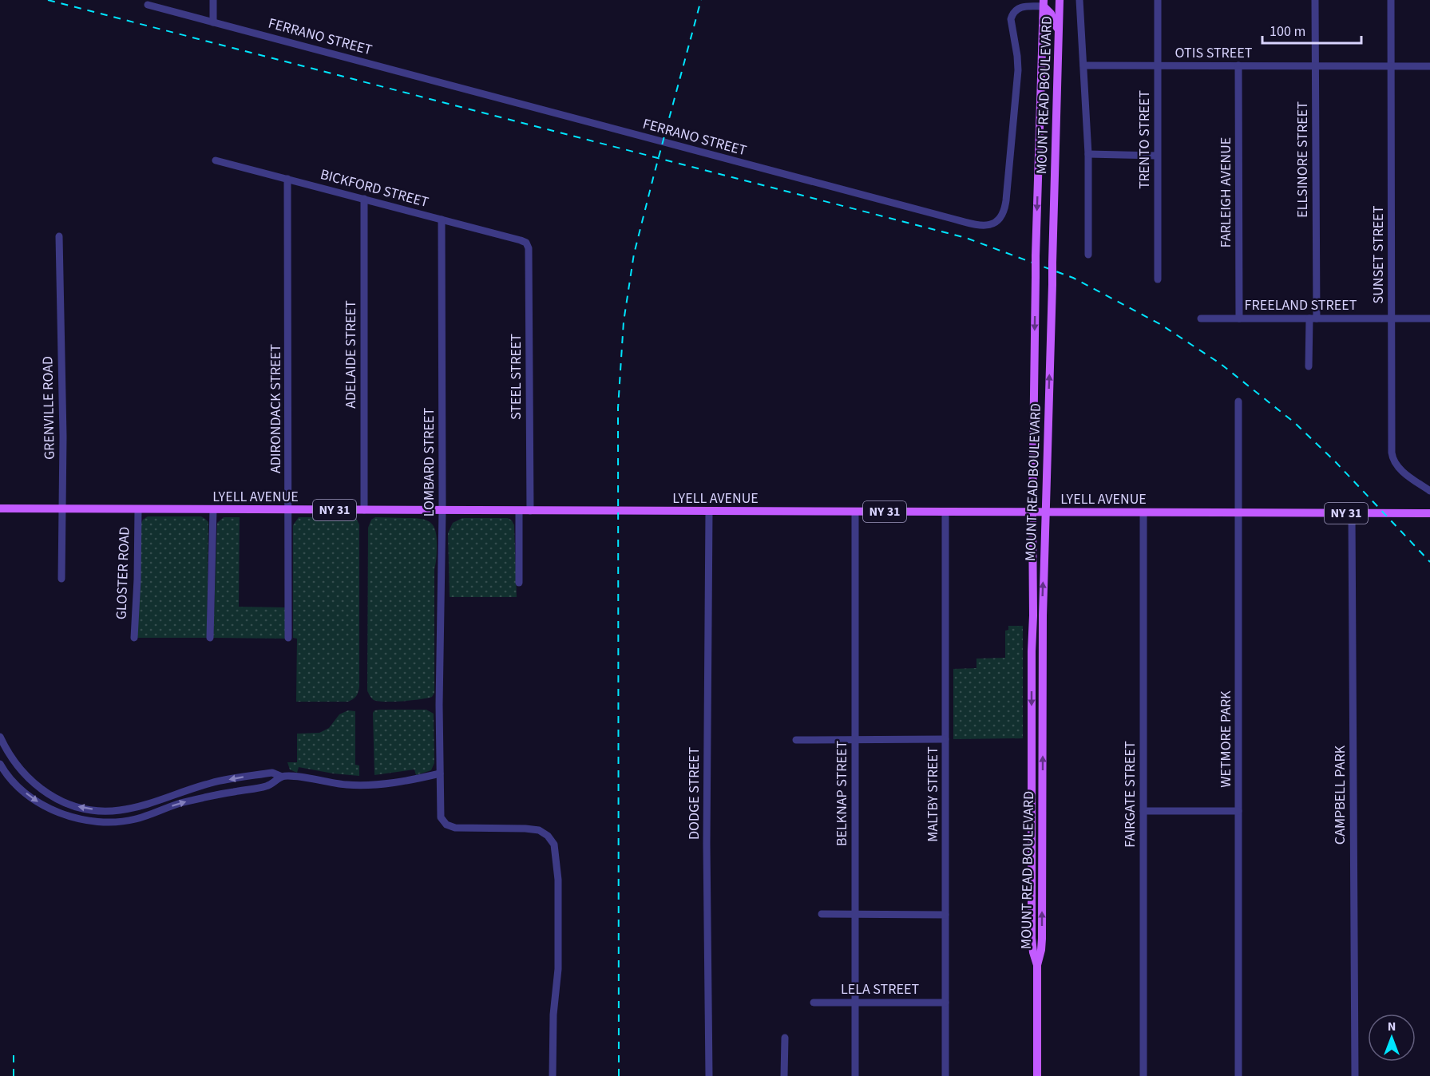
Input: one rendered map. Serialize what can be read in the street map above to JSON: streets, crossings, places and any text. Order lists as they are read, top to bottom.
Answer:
{
  "streets": {
    "main road": ["MOUNT READ BOULEVARD", "LYELL AVENUE", "NY 31"],
    "street": [
      "FERRANO STREET",
      "OTIS STREET",
      "TRENTO STREET",
      "ELLSINORE STREET",
      "BICKFORD STREET",
      "FARLEIGH AVENUE",
      "SUNSET STREET",
      "FREELAND STREET",
      "ADELAIDE STREET",
      "STEEL STREET",
      "GRENVILLE ROAD",
      "ADIRONDACK STREET",
      "LOMBARD STREET",
      "GLOSTER ROAD",
      "WETMORE PARK",
      "DODGE STREET",
      "BELKNAP STREET",
      "MALTBY STREET",
      "FAIRGATE STREET",
      "CAMPBELL PARK",
      "LELA STREET"
    ]
  },
  "crossings": [
    ["FERRANO STREET", "MOUNT READ BOULEVARD"],
    ["OTIS STREET", "TRENTO STREET"],
    ["OTIS STREET", "ELLSINORE STREET"],
    ["OTIS STREET", "FARLEIGH AVENUE"],
    ["OTIS STREET", "SUNSET STREET"],
    ["MOUNT READ BOULEVARD", "LYELL AVENUE"],
    ["ELLSINORE STREET", "FREELAND STREET"],
    ["BICKFORD STREET", "ADELAIDE STREET"],
    ["BICKFORD STREET", "STEEL STREET"],
    ["BICKFORD STREET", "ADIRONDACK STREET"],
    ["BICKFORD STREET", "LOMBARD STREET"],
    ["FARLEIGH AVENUE", "FREELAND STREET"],
    ["SUNSET STREET", "FREELAND STREET"],
    ["ADELAIDE STREET", "LYELL AVENUE"],
    ["STEEL STREET", "LYELL AVENUE"],
    ["GRENVILLE ROAD", "LYELL AVENUE"],
    ["ADIRONDACK STREET", "LYELL AVENUE"],
    ["LOMBARD STREET", "LYELL AVENUE"],
    ["LYELL AVENUE", "GLOSTER ROAD"],
    ["LYELL AVENUE", "WETMORE PARK"],
    ["LYELL AVENUE", "DODGE STREET"],
    ["LYELL AVENUE", "BELKNAP STREET"],
    ["LYELL AVENUE", "MALTBY STREET"],
    ["LYELL AVENUE", "FAIRGATE STREET"],
    ["LYELL AVENUE", "CAMPBELL PARK"],
    ["BELKNAP STREET", "LELA STREET"],
    ["MALTBY STREET", "LELA STREET"]
  ],
  "scale_bar": "100 m",
  "north": "top"
}
